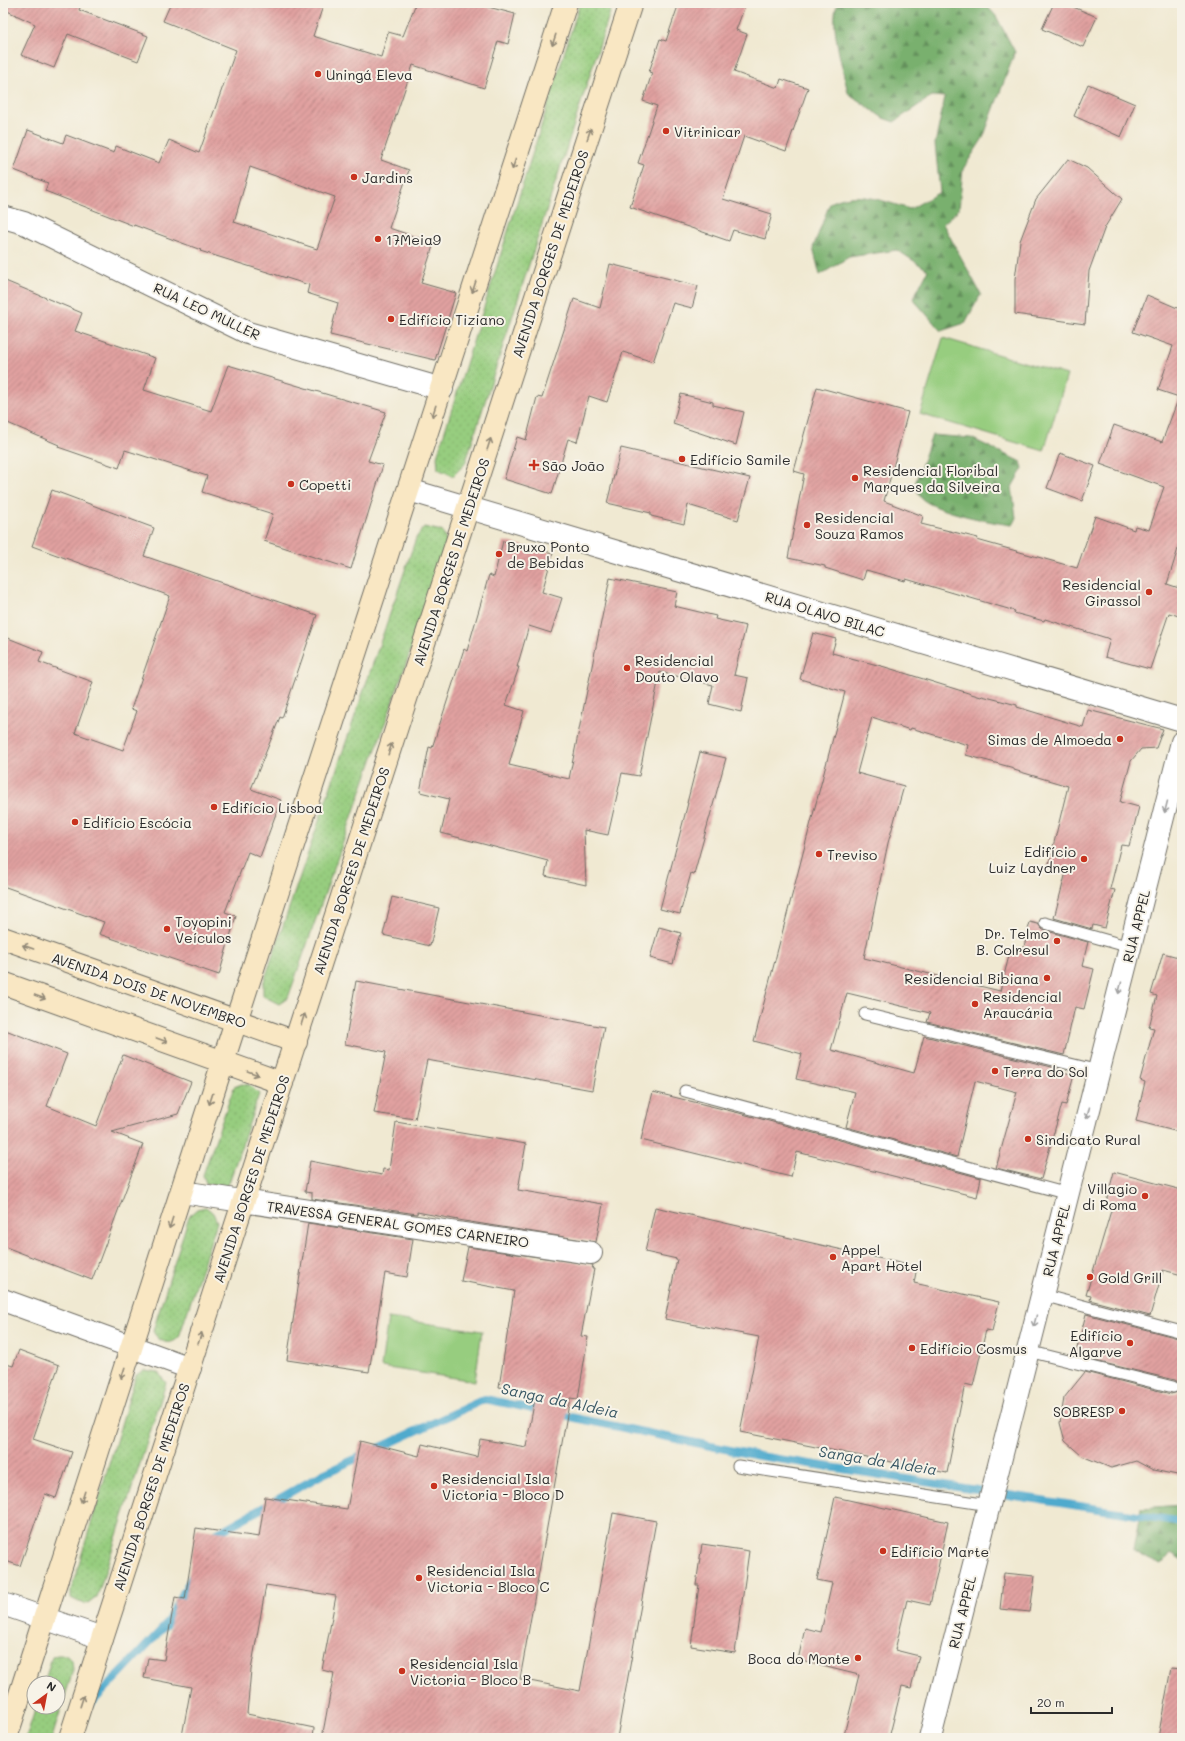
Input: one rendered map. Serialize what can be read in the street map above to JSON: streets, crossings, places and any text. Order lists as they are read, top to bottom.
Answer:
{
  "streets": {
    "main road": ["AVENIDA BORGES DE MEDEIROS", "AVENIDA DOIS DE NOVEMBRO"],
    "street": [
      "RUA LEO MULLER",
      "RUA OLAVO BILAC",
      "RUA APPEL",
      "TRAVESSA GENERAL GOMES CARNEIRO"
    ]
  },
  "crossings": [
    ["AVENIDA BORGES DE MEDEIROS", "RUA OLAVO BILAC"],
    ["AVENIDA BORGES DE MEDEIROS", "AVENIDA DOIS DE NOVEMBRO"],
    ["AVENIDA BORGES DE MEDEIROS", "TRAVESSA GENERAL GOMES CARNEIRO"]
  ],
  "one_way": ["RUA APPEL"],
  "water": ["Sanga da Aldeia"],
  "places": {
    "other": [
      "Uningá Eleva",
      "Vitrinicar",
      "Jardins",
      "17Meia9",
      "Edifício Tiziano",
      "Edifício Samile",
      "Residencial Floribal Marques da Silveira",
      "Copetti",
      "Residencial Souza Ramos",
      "Bruxo Ponto de Bebidas",
      "Residencial Girassol",
      "Residencial Douto Olavo",
      "Simas de Almoeda",
      "Edifício Lisboa",
      "Edifício Escócia",
      "Treviso",
      "Edifício Luiz Laydner",
      "Toyopini Veículos",
      "Dr. Telmo B. Colresul",
      "Residencial Bibiana",
      "Residencial Araucária",
      "Terra do Sol",
      "Sindicato Rural",
      "Villagio di Roma",
      "Appel Apart Hotel",
      "Gold Grill",
      "Edifício Algarve",
      "Edifício Cosmus",
      "SOBRESP",
      "Residencial Isla Victoria - Bloco D",
      "Edifício Marte",
      "Residencial Isla Victoria - Bloco C",
      "Boca do Monte",
      "Residencial Isla Victoria - Bloco B"
    ],
    "health": ["São João"]
  },
  "scale_bar": "20 m",
  "north": "top right"
}
